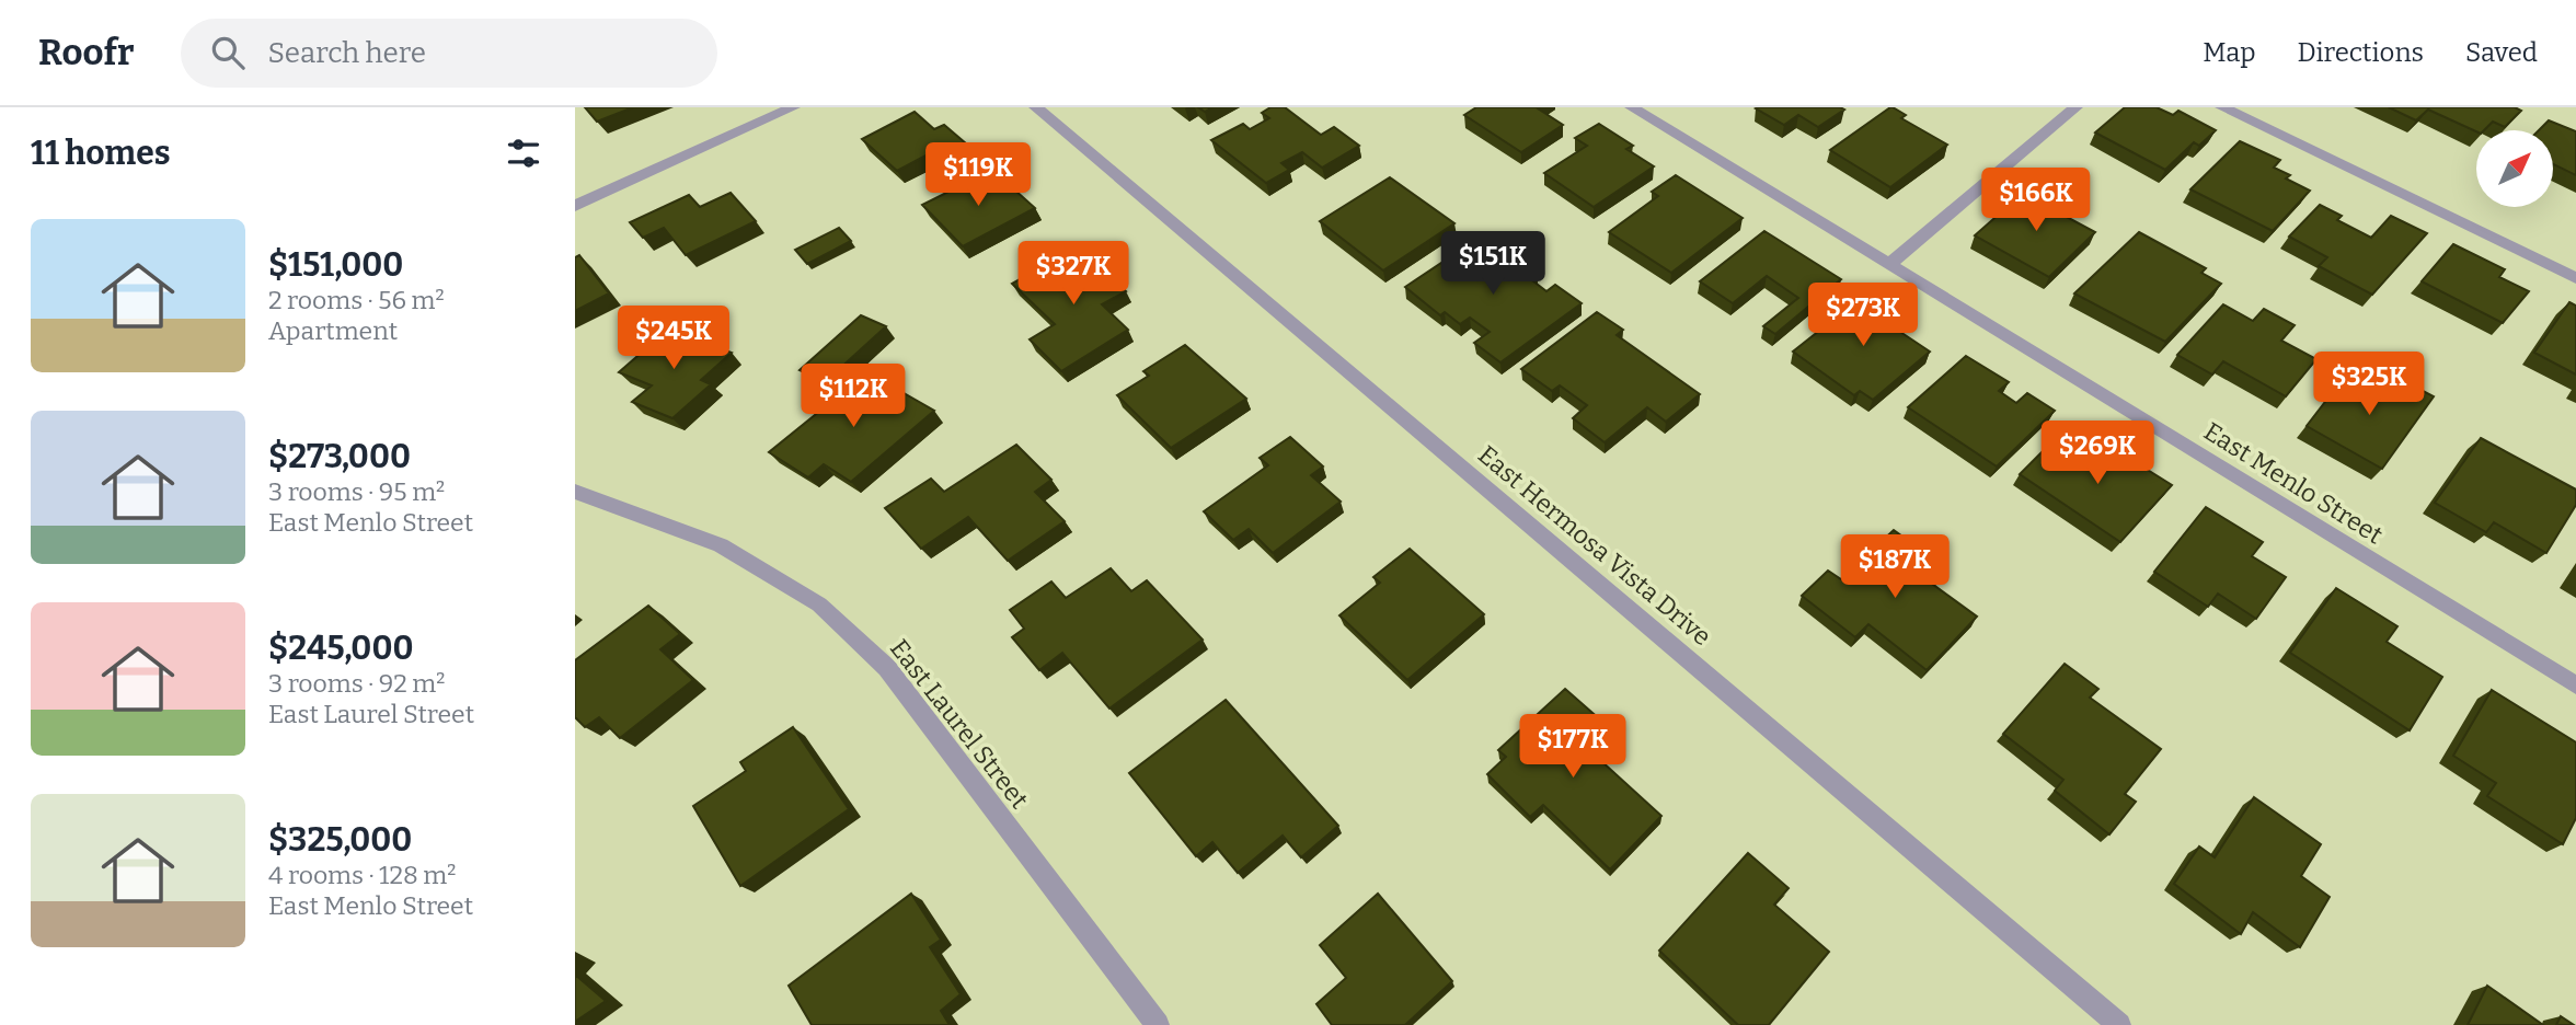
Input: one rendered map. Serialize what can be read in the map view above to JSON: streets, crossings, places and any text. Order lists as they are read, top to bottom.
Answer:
{
  "streets": {
    "street": ["East Menlo Street", "East Hermosa Vista Drive", "East Laurel Street"]
  },
  "north": "top right",
  "page": {
    "header": "Roofr",
    "search": "Search here",
    "nav": ["Map", "Directions", "Saved"],
    "heading": "11 homes",
    "price": [
      "$119K",
      "$166K",
      "$151K",
      "$327K",
      "$273K",
      "$245K",
      "$325K",
      "$112K",
      "$269K",
      "$187K",
      "$177K"
    ],
    "list": [
      {
        "name": "$151,000",
        "note": "2 rooms · 56 m² · Apartment"
      },
      {
        "name": "$273,000",
        "note": "3 rooms · 95 m² · East Menlo Street"
      },
      {
        "name": "$245,000",
        "note": "3 rooms · 92 m² · East Laurel Street"
      },
      {
        "name": "$325,000",
        "note": "4 rooms · 128 m² · East Menlo Street"
      }
    ]
  }
}
